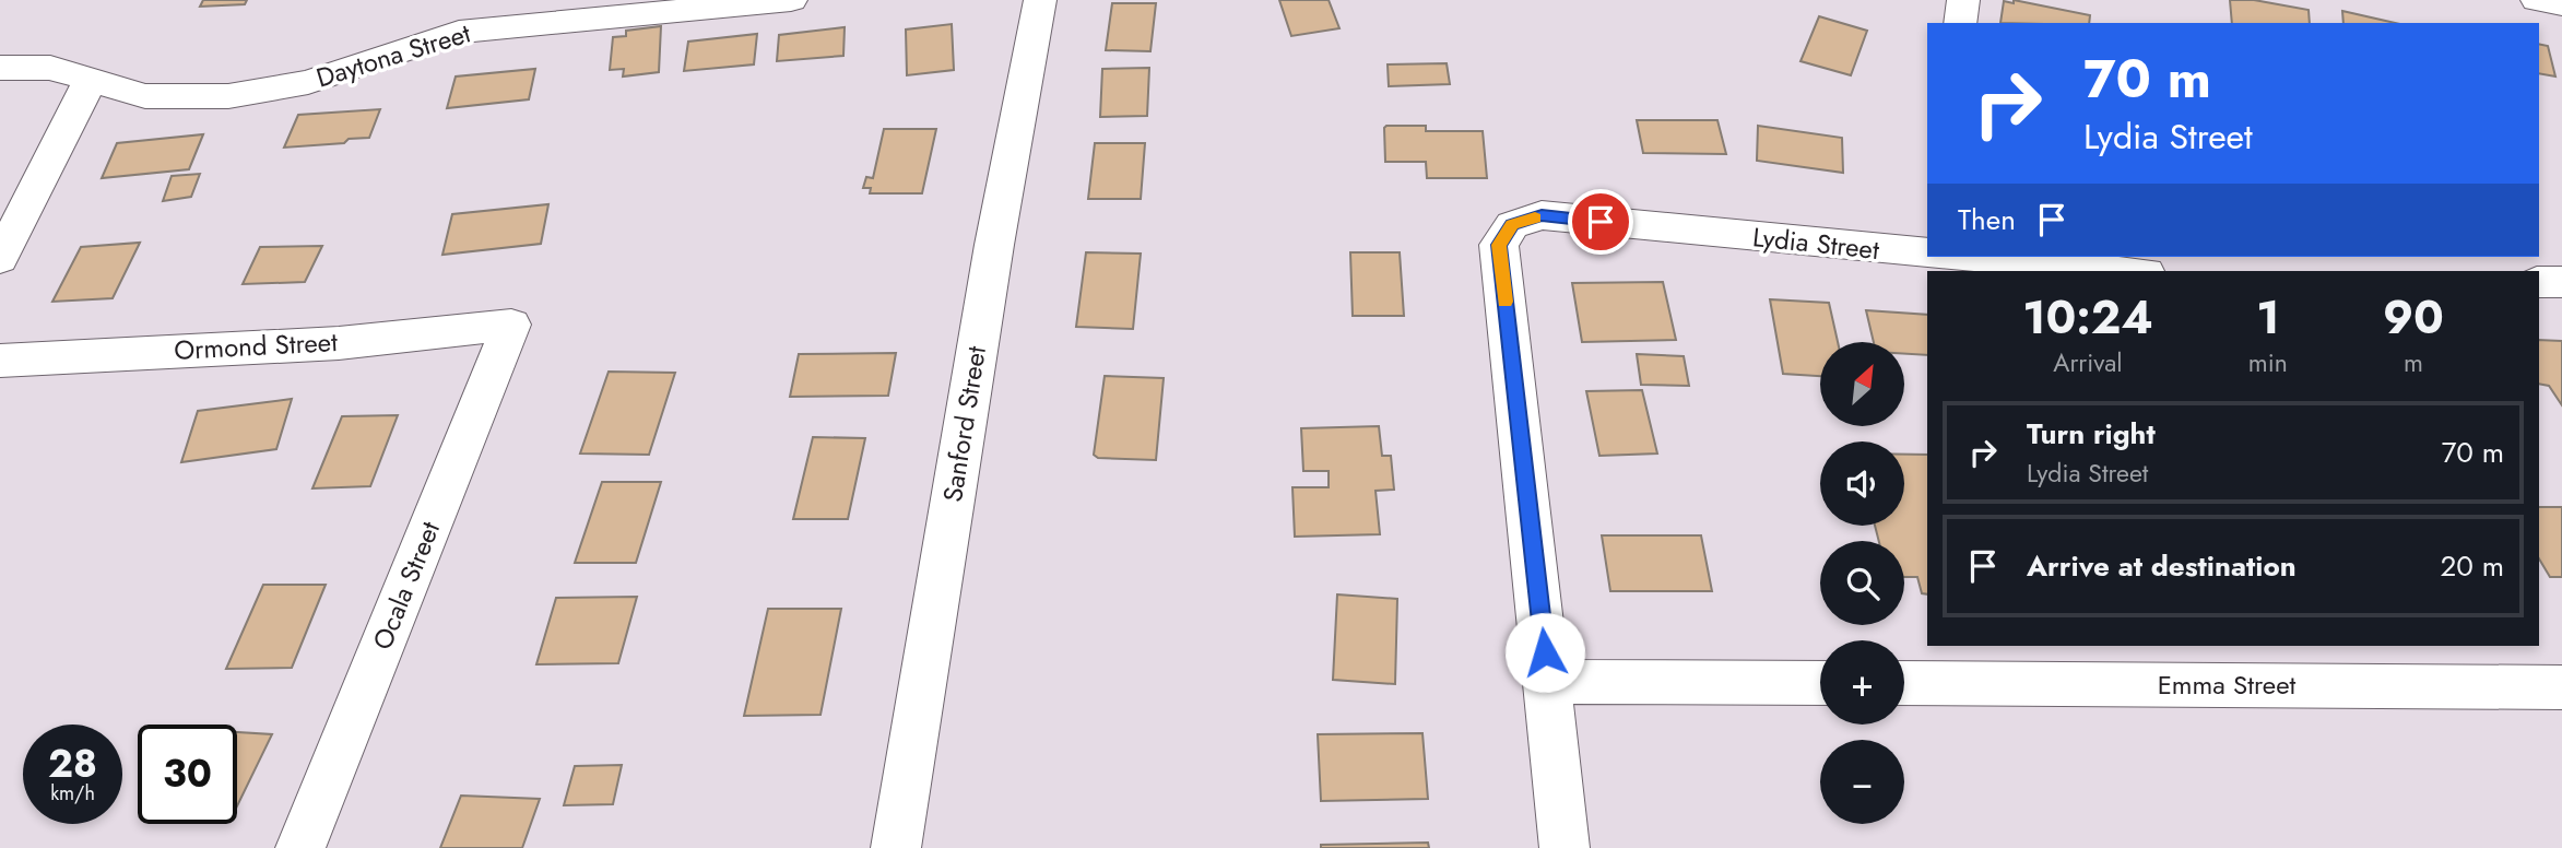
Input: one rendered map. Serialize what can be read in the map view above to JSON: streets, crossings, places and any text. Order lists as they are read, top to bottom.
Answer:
{
  "streets": {
    "street": [
      "Daytona Street",
      "Lydia Street",
      "Ormond Street",
      "Sanford Street",
      "Ocala Street",
      "Emma Street"
    ]
  },
  "crossings": [
    ["Ormond Street", "Ocala Street"]
  ],
  "north": "top right",
  "page": {
    "turn": ["70 m", "Lydia Street"],
    "then": "Then",
    "eta": [
      "10:24",
      "Arrival",
      "1",
      "min",
      "90",
      "m"
    ],
    "map_buttons": ["+", "−"],
    "list": [
      {
        "name": "Turn right",
        "note": "Lydia Street",
        "value": "70 m"
      },
      {
        "name": "Arrive at destination",
        "value": "20 m"
      }
    ],
    "speed": "28 km/h",
    "limit": "30"
  }
}
